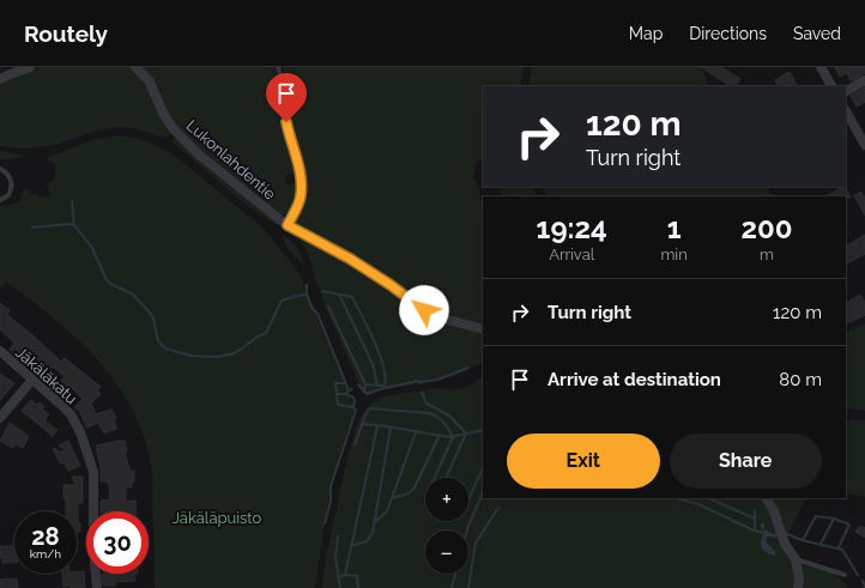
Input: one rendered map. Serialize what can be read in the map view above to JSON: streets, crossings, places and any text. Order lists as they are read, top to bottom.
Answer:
{
  "streets": {
    "street": ["Lukonlahdentie", "Jäkäläkatu"]
  },
  "parks": ["Jäkäläpuisto"],
  "page": {
    "header": "Routely",
    "nav": ["Map", "Directions", "Saved"],
    "turn": ["120 m", "Turn right"],
    "eta": [
      "19:24",
      "Arrival",
      "1",
      "min",
      "200",
      "m"
    ],
    "list": [
      {
        "name": "Turn right",
        "value": "120 m"
      },
      {
        "name": "Arrive at destination",
        "value": "80 m"
      }
    ],
    "buttons": ["Exit", "Share"],
    "map_buttons": ["+", "−"],
    "speed": "28 km/h",
    "limit": "30"
  }
}
